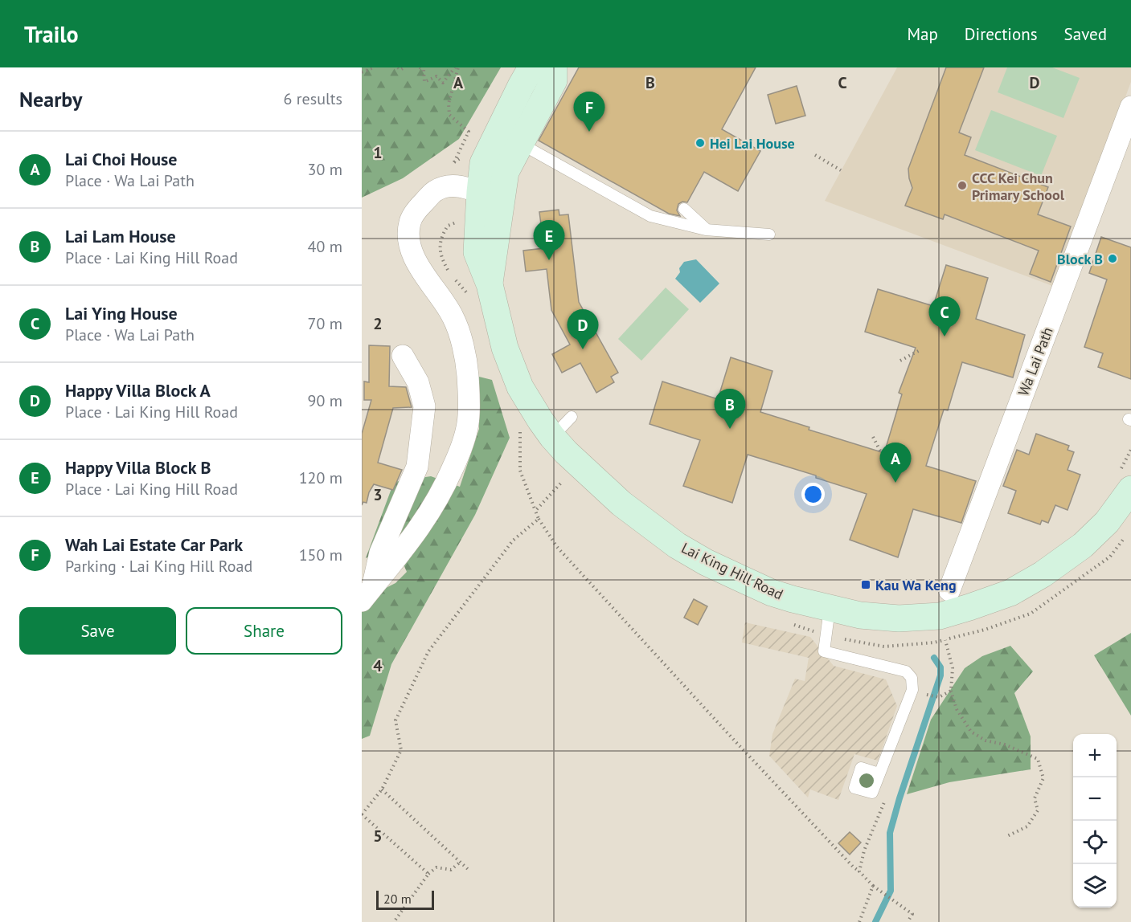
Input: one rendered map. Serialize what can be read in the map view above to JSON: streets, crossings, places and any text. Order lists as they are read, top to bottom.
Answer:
{
  "streets": {
    "main road": ["Lai King Hill Road"],
    "street": ["Wa Lai Path"]
  },
  "crossings": [
    ["Wa Lai Path", "Lai King Hill Road"]
  ],
  "places": {
    "other": ["Hei Lai House", "CCC Kei Chun Primary School", "Block B"],
    "transit": ["Kau Wa Keng"]
  },
  "scale_bar": "20 m",
  "page": {
    "header": "Trailo",
    "nav": ["Map", "Directions", "Saved"],
    "heading": ["Nearby", "6 results"],
    "pins": [
      "F",
      "E",
      "C",
      "D",
      "B",
      "A"
    ],
    "list": [
      {
        "mark": "A",
        "name": "Lai Choi House",
        "note": "Place · Wa Lai Path",
        "value": "30 m"
      },
      {
        "mark": "B",
        "name": "Lai Lam House",
        "note": "Place · Lai King Hill Road",
        "value": "40 m"
      },
      {
        "mark": "C",
        "name": "Lai Ying House",
        "note": "Place · Wa Lai Path",
        "value": "70 m"
      },
      {
        "mark": "D",
        "name": "Happy Villa Block A",
        "note": "Place · Lai King Hill Road",
        "value": "90 m"
      },
      {
        "mark": "E",
        "name": "Happy Villa Block B",
        "note": "Place · Lai King Hill Road",
        "value": "120 m"
      },
      {
        "mark": "F",
        "name": "Wah Lai Estate Car Park",
        "note": "Parking · Lai King Hill Road",
        "value": "150 m"
      }
    ],
    "buttons": ["Save", "Share"],
    "map_buttons": ["+", "−"],
    "scale": "20 m"
  },
  "grid": {
    "columns": [
      "A",
      "B",
      "C",
      "D"
    ],
    "rows": [
      "1",
      "2",
      "3",
      "4",
      "5"
    ]
  }
}
